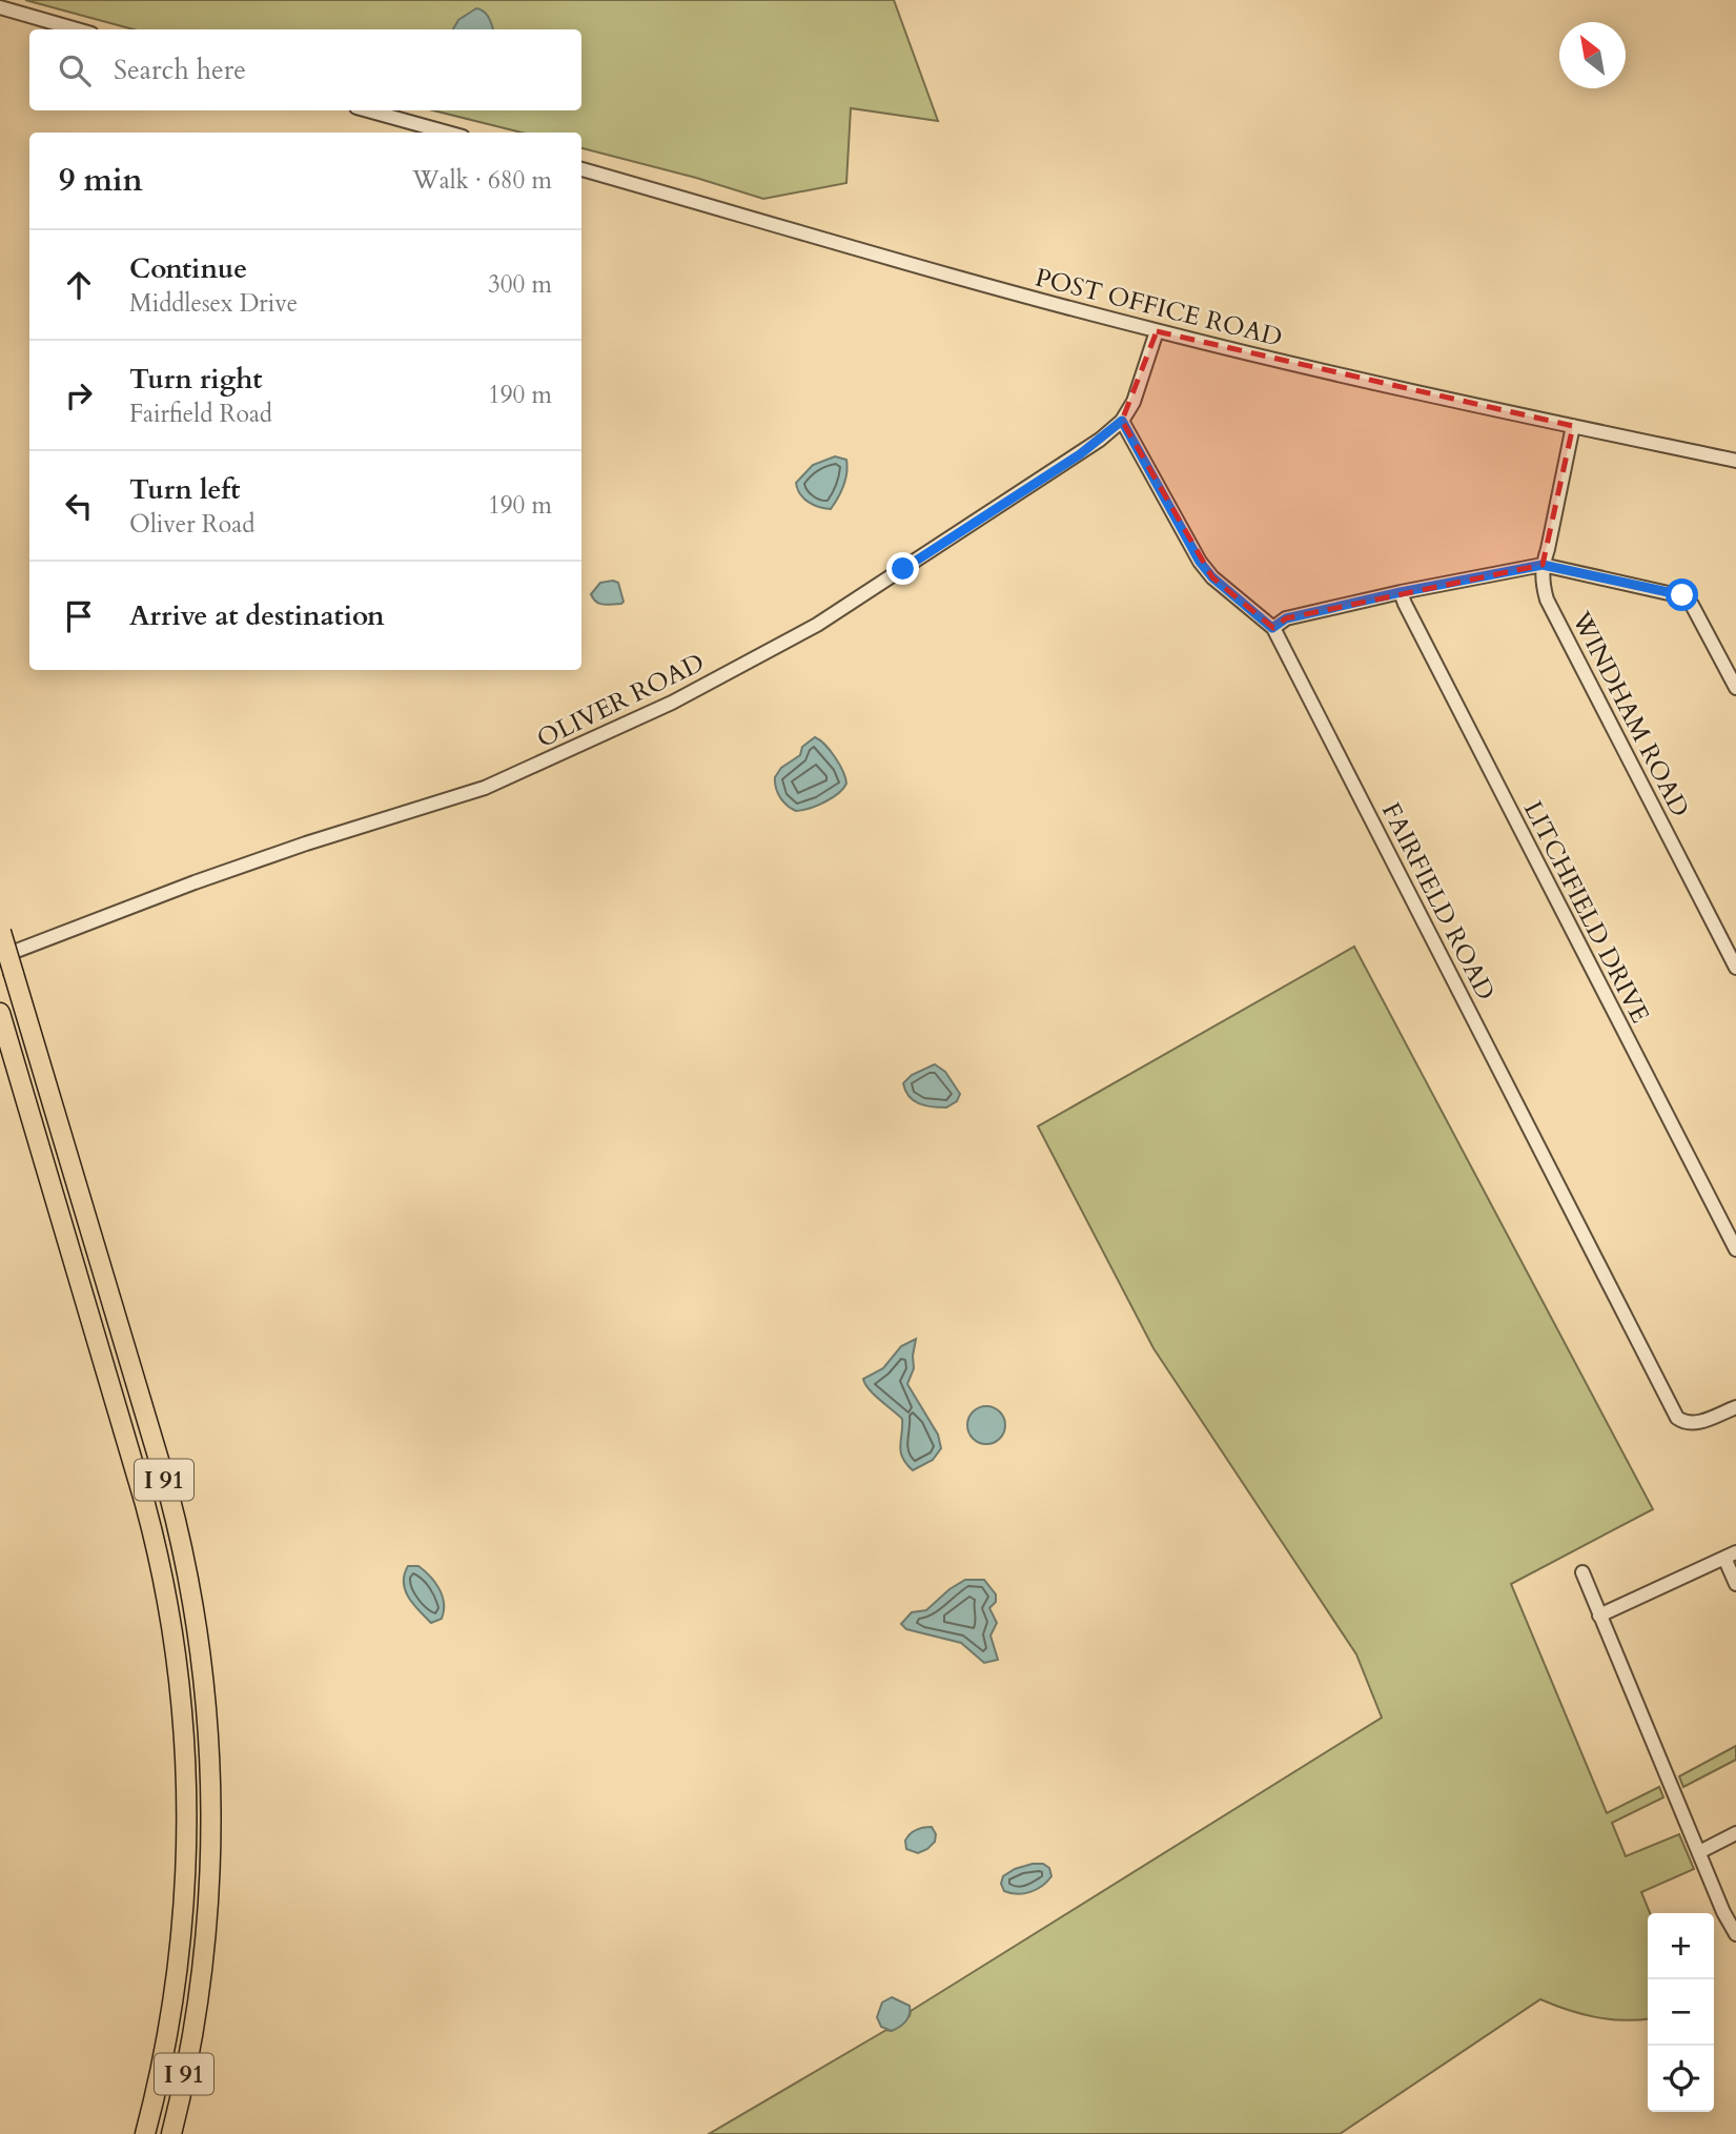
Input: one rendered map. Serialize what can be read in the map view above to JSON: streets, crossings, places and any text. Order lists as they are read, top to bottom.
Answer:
{
  "streets": {
    "highway": ["I 91"],
    "street": [
      "POST OFFICE ROAD",
      "OLIVER ROAD",
      "WINDHAM ROAD",
      "FAIRFIELD ROAD",
      "LITCHFIELD DRIVE"
    ]
  },
  "crossings": [
    ["POST OFFICE ROAD", "OLIVER ROAD"],
    ["POST OFFICE ROAD", "WINDHAM ROAD"],
    ["OLIVER ROAD", "FAIRFIELD ROAD"]
  ],
  "north": "top left",
  "page": {
    "search": "Search here",
    "heading": ["9 min", "Walk · 680 m"],
    "list": [
      ["Continue", "Middlesex Drive", "300 m"],
      ["Turn right", "Fairfield Road", "190 m"],
      ["Turn left", "Oliver Road", "190 m"],
      "Arrive at destination"
    ],
    "map_buttons": ["+", "−"]
  }
}
